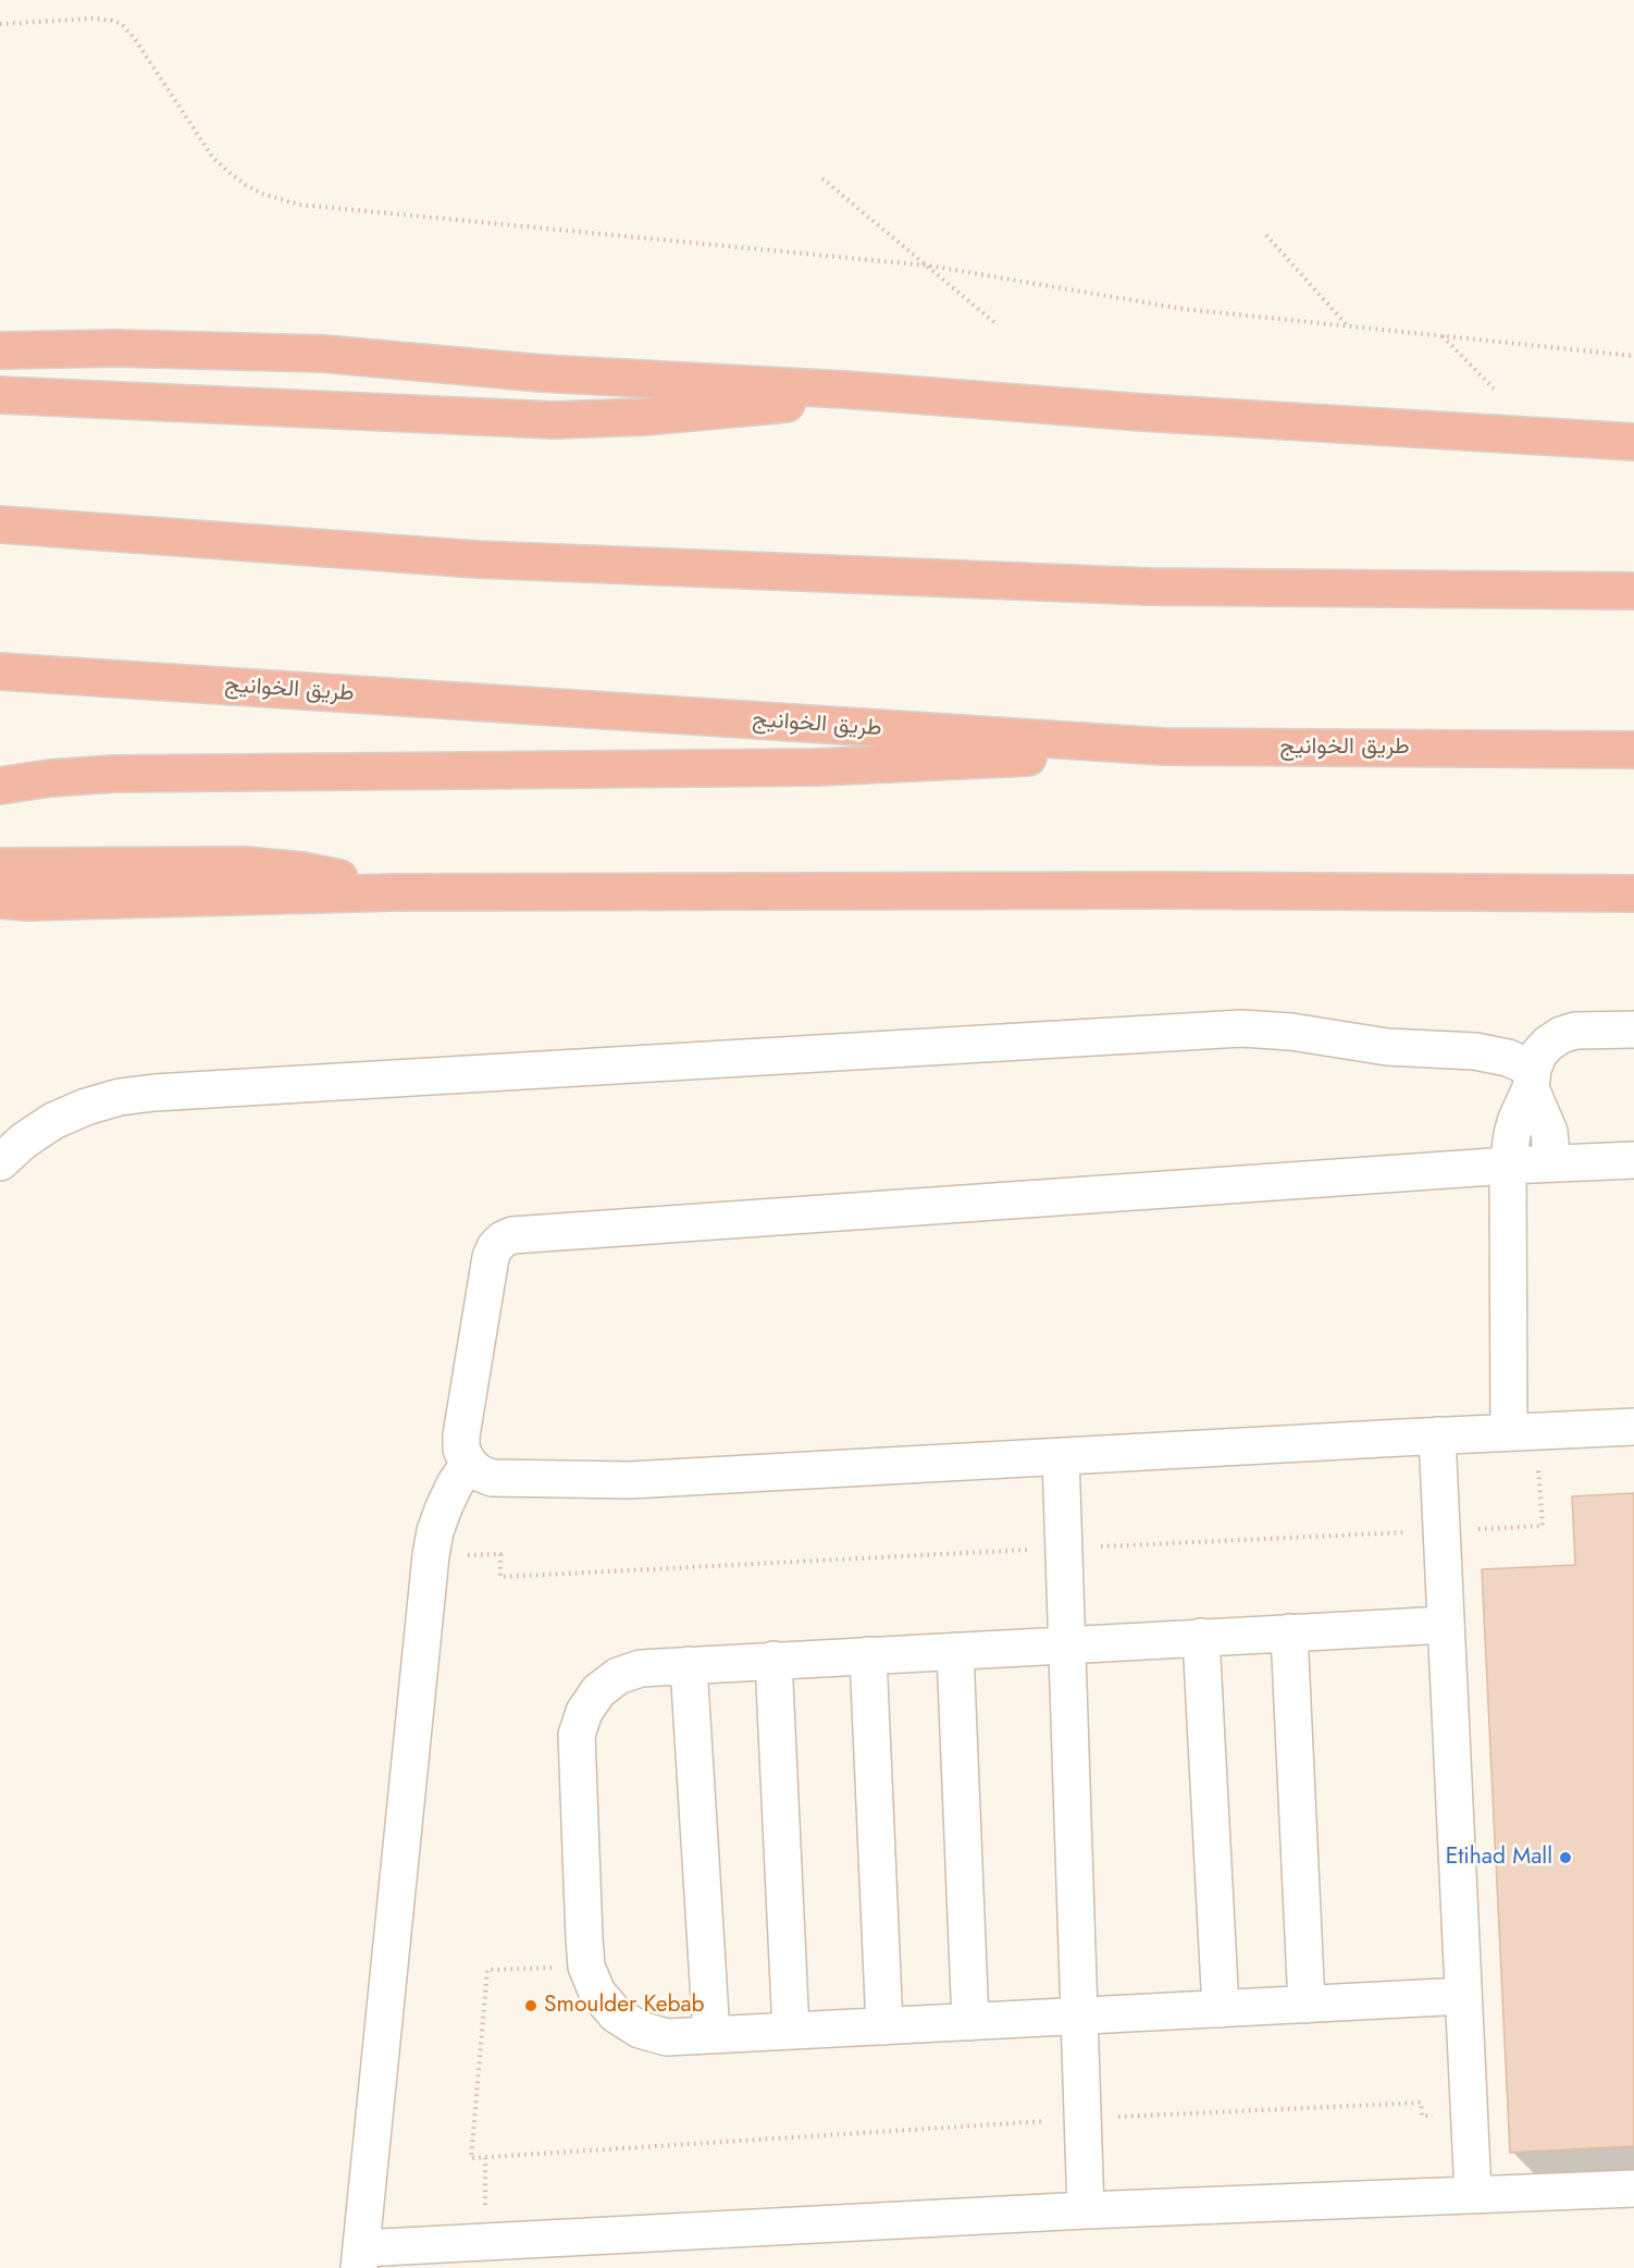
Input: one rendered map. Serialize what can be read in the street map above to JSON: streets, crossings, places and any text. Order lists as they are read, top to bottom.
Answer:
{
  "streets": {
    "highway": ["طريق الخوانيج"]
  },
  "places": ["Etihad Mall", "Smoulder Kebab"]
}
